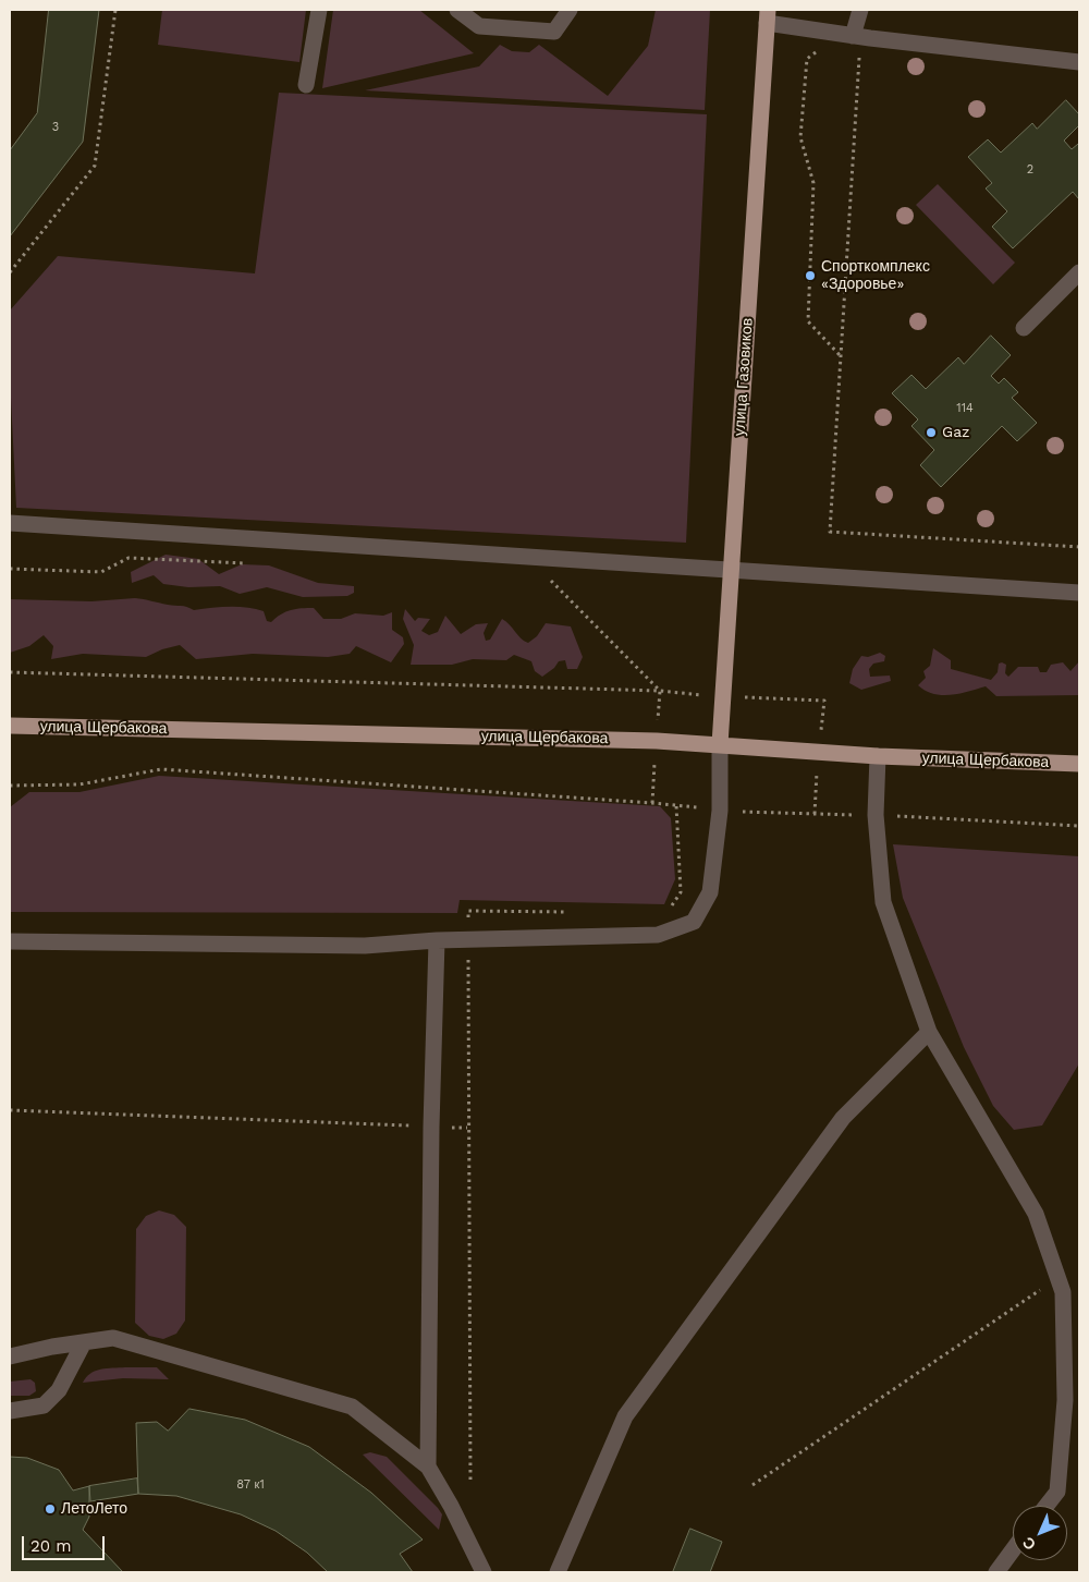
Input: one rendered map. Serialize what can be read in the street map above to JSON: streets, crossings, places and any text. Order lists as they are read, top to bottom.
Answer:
{
  "streets": {
    "main road": ["улица Газовиков", "улица Щербакова"]
  },
  "crossings": [
    ["улица Газовиков", "улица Щербакова"]
  ],
  "places": ["Спорткомплекс «Здоровье»", "Gaz", "ЛетоЛето"],
  "house_numbers": [
    "3",
    "2",
    "114",
    "87 к1"
  ],
  "scale_bar": "20 m",
  "north": "bottom left"
}
